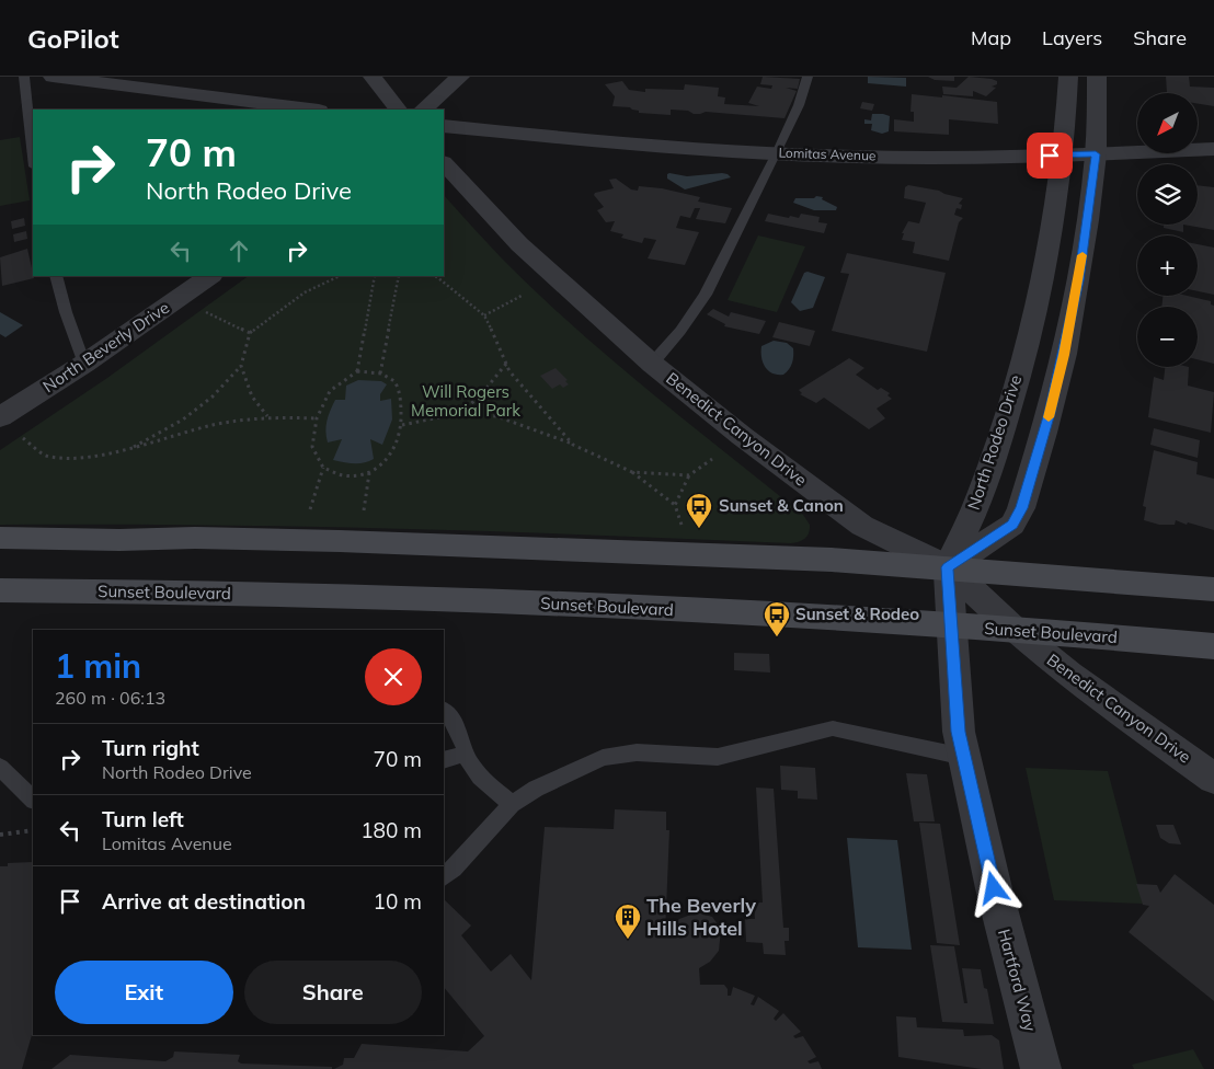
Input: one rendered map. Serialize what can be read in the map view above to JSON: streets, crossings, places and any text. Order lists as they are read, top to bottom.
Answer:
{
  "streets": {
    "main road": ["Sunset Boulevard"],
    "street": [
      "Lomitas Avenue",
      "North Beverly Drive",
      "Benedict Canyon Drive",
      "North Rodeo Drive",
      "Hartford Way"
    ]
  },
  "crossings": [
    ["Lomitas Avenue", "North Rodeo Drive"],
    ["Benedict Canyon Drive", "North Rodeo Drive"],
    ["Benedict Canyon Drive", "Sunset Boulevard"],
    ["Benedict Canyon Drive", "Hartford Way"],
    ["North Rodeo Drive", "Hartford Way"],
    ["Sunset Boulevard", "Hartford Way"]
  ],
  "parks": ["Will Rogers Memorial Park"],
  "places": {
    "bus stop": ["Sunset & Canon", "Sunset & Rodeo"],
    "building": ["The Beverly Hills Hotel"]
  },
  "north": "bottom left",
  "page": {
    "header": "GoPilot",
    "nav": ["Map", "Layers", "Share"],
    "map_buttons": ["+", "−"],
    "turn": ["70 m", "North Rodeo Drive"],
    "heading": ["1 min", "260 m · 06:13"],
    "list": [
      {
        "name": "Turn right",
        "note": "North Rodeo Drive",
        "value": "70 m"
      },
      {
        "name": "Turn left",
        "note": "Lomitas Avenue",
        "value": "180 m"
      },
      {
        "name": "Arrive at destination",
        "value": "10 m"
      }
    ],
    "buttons": ["Exit", "Share"]
  }
}
